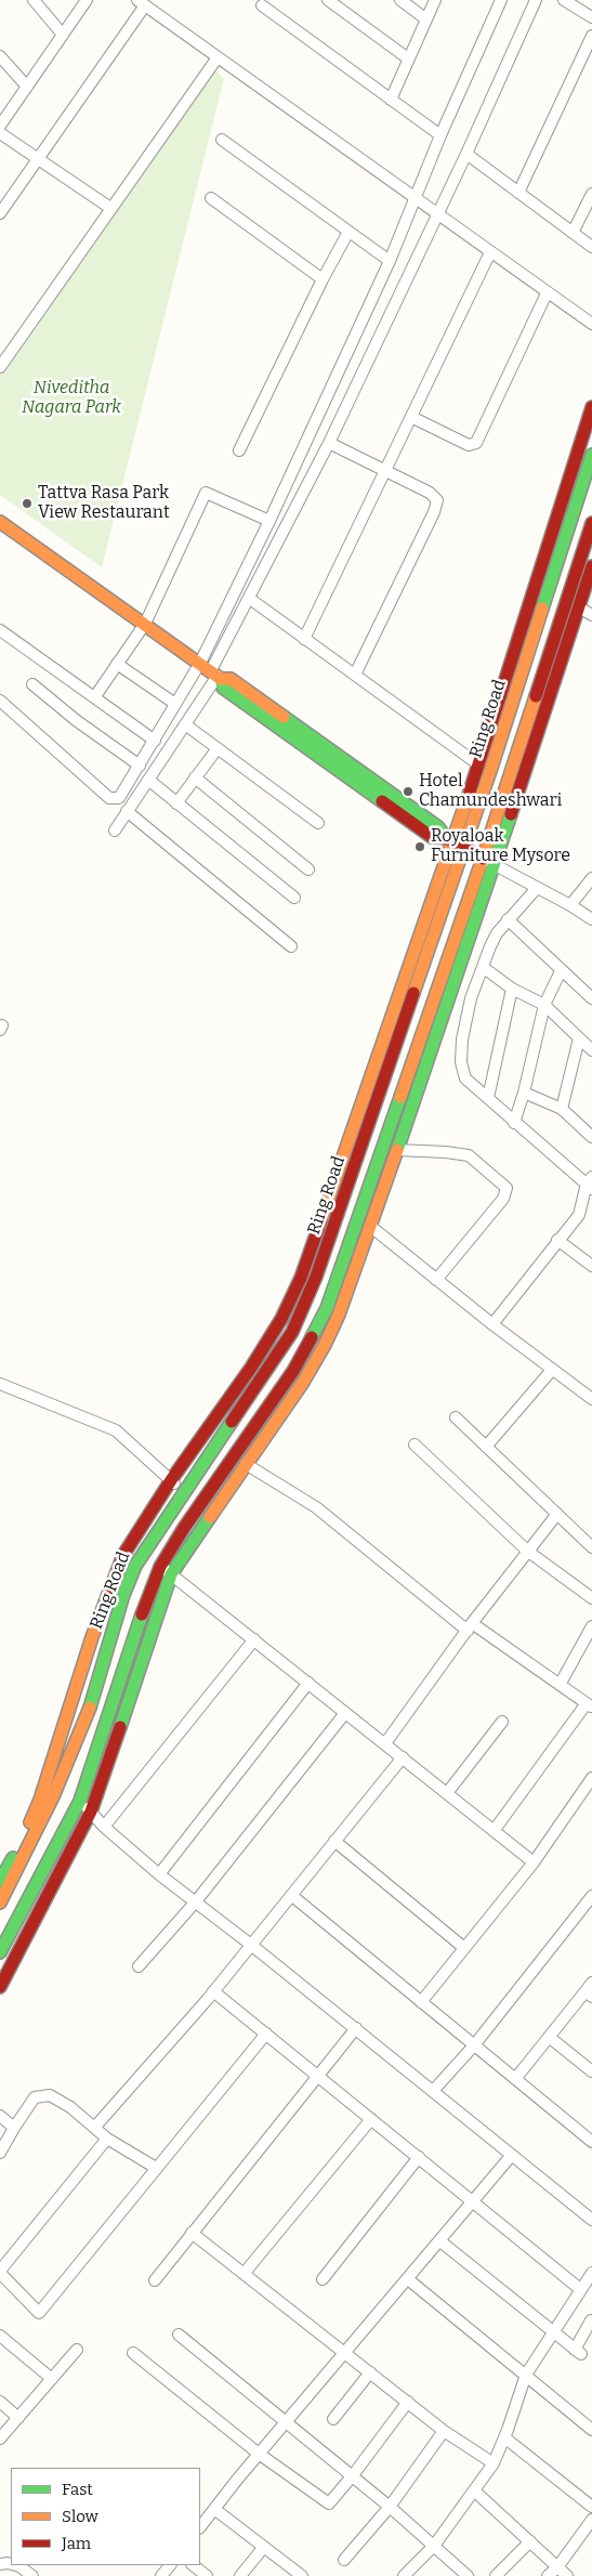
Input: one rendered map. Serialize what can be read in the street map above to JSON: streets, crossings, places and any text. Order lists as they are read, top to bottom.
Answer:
{
  "streets": {
    "main road": ["Ring Road"]
  },
  "parks": ["Niveditha Nagara Park"],
  "places": ["Tattva Rasa Park View Restaurant", "Hotel Chamundeshwari", "Royaloak Furniture Mysore"],
  "legend": ["Fast", "Slow", "Jam"]
}
